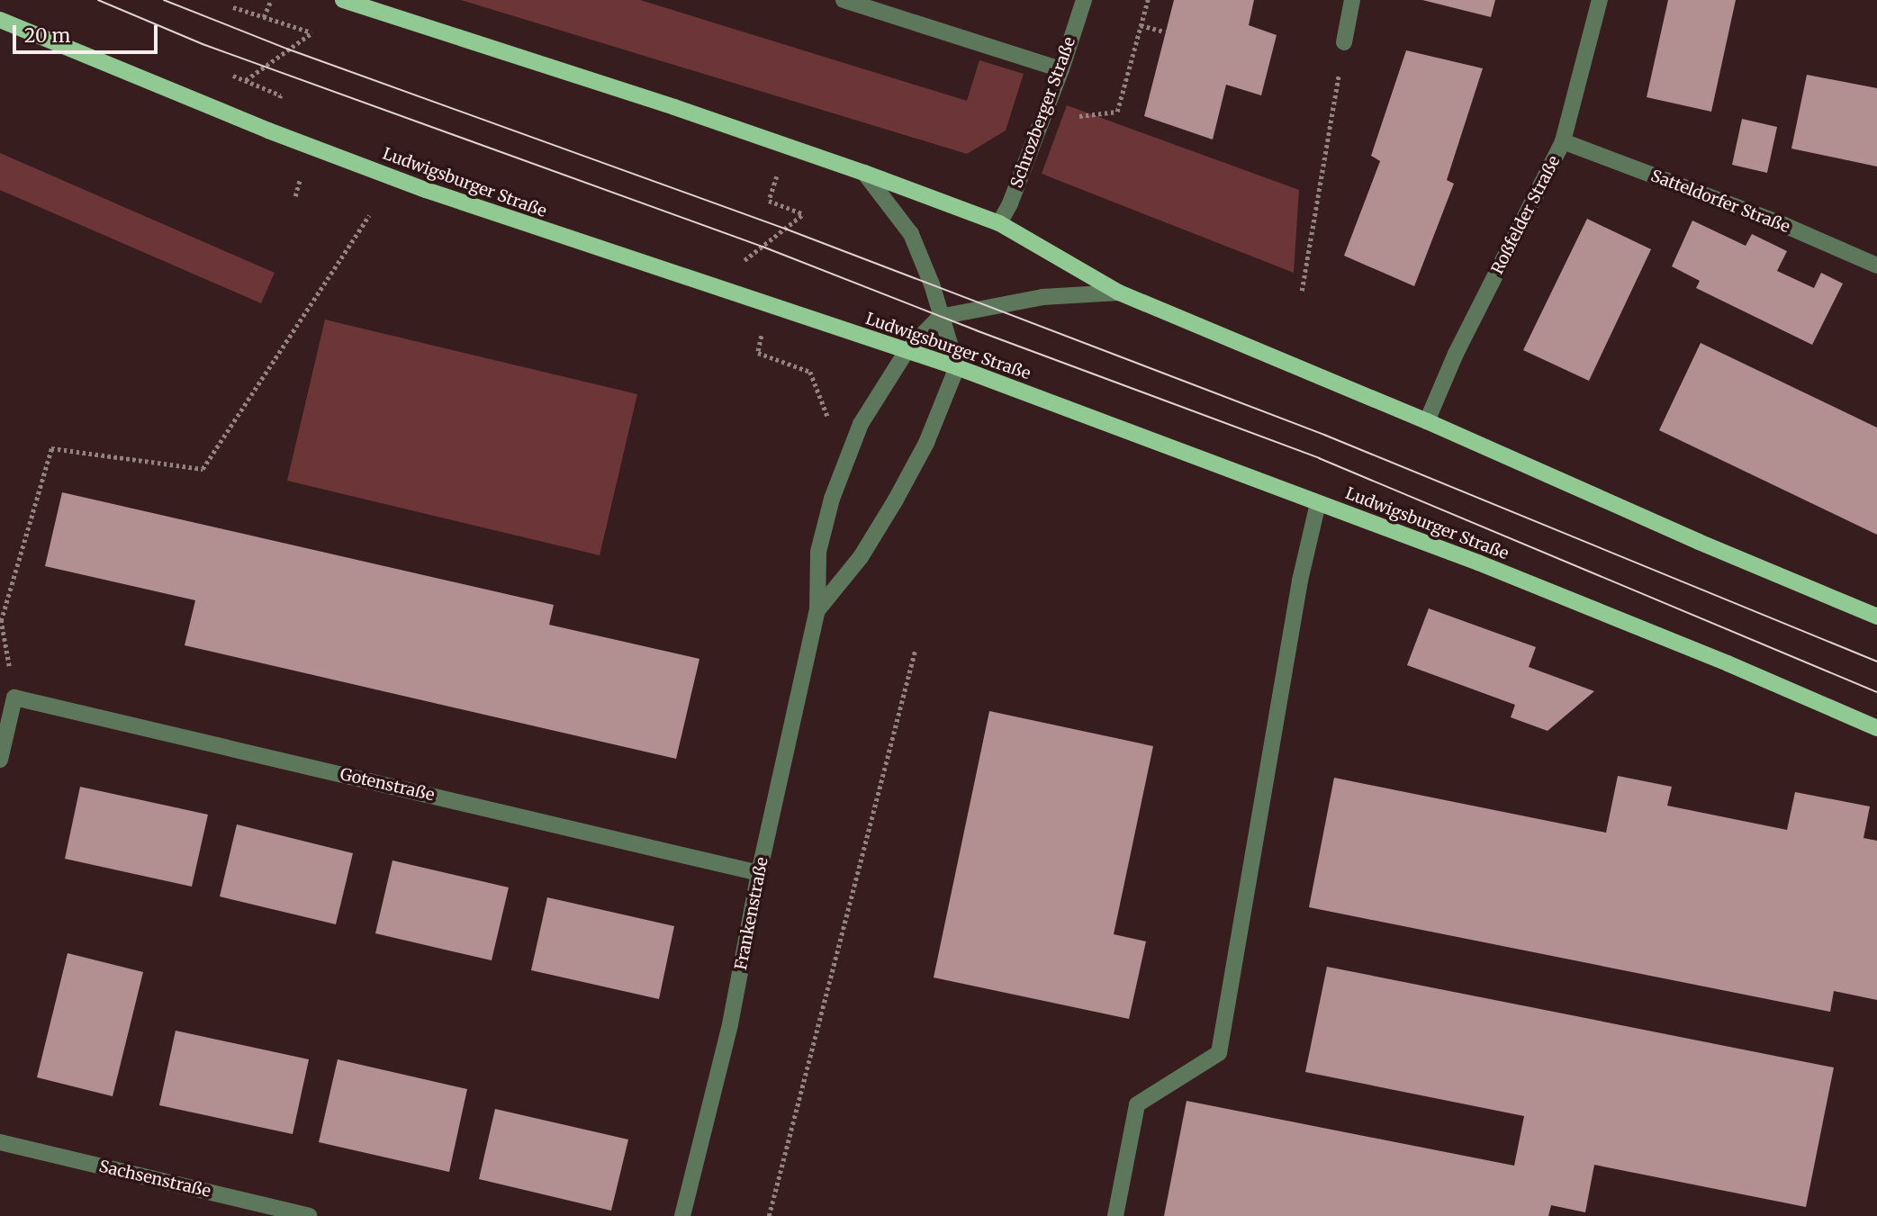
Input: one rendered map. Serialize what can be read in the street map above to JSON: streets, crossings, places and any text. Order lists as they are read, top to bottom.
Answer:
{
  "streets": {
    "main road": ["Ludwigsburger Straße"],
    "street": [
      "Schrozberger Straße",
      "Satteldorfer Straße",
      "Roßfelder Straße",
      "Gotenstraße",
      "Frankenstraße",
      "Sachsenstraße"
    ]
  },
  "crossings": [
    ["Ludwigsburger Straße", "Frankenstraße"],
    ["Satteldorfer Straße", "Roßfelder Straße"],
    ["Gotenstraße", "Frankenstraße"]
  ],
  "scale_bar": "20 m"
}
